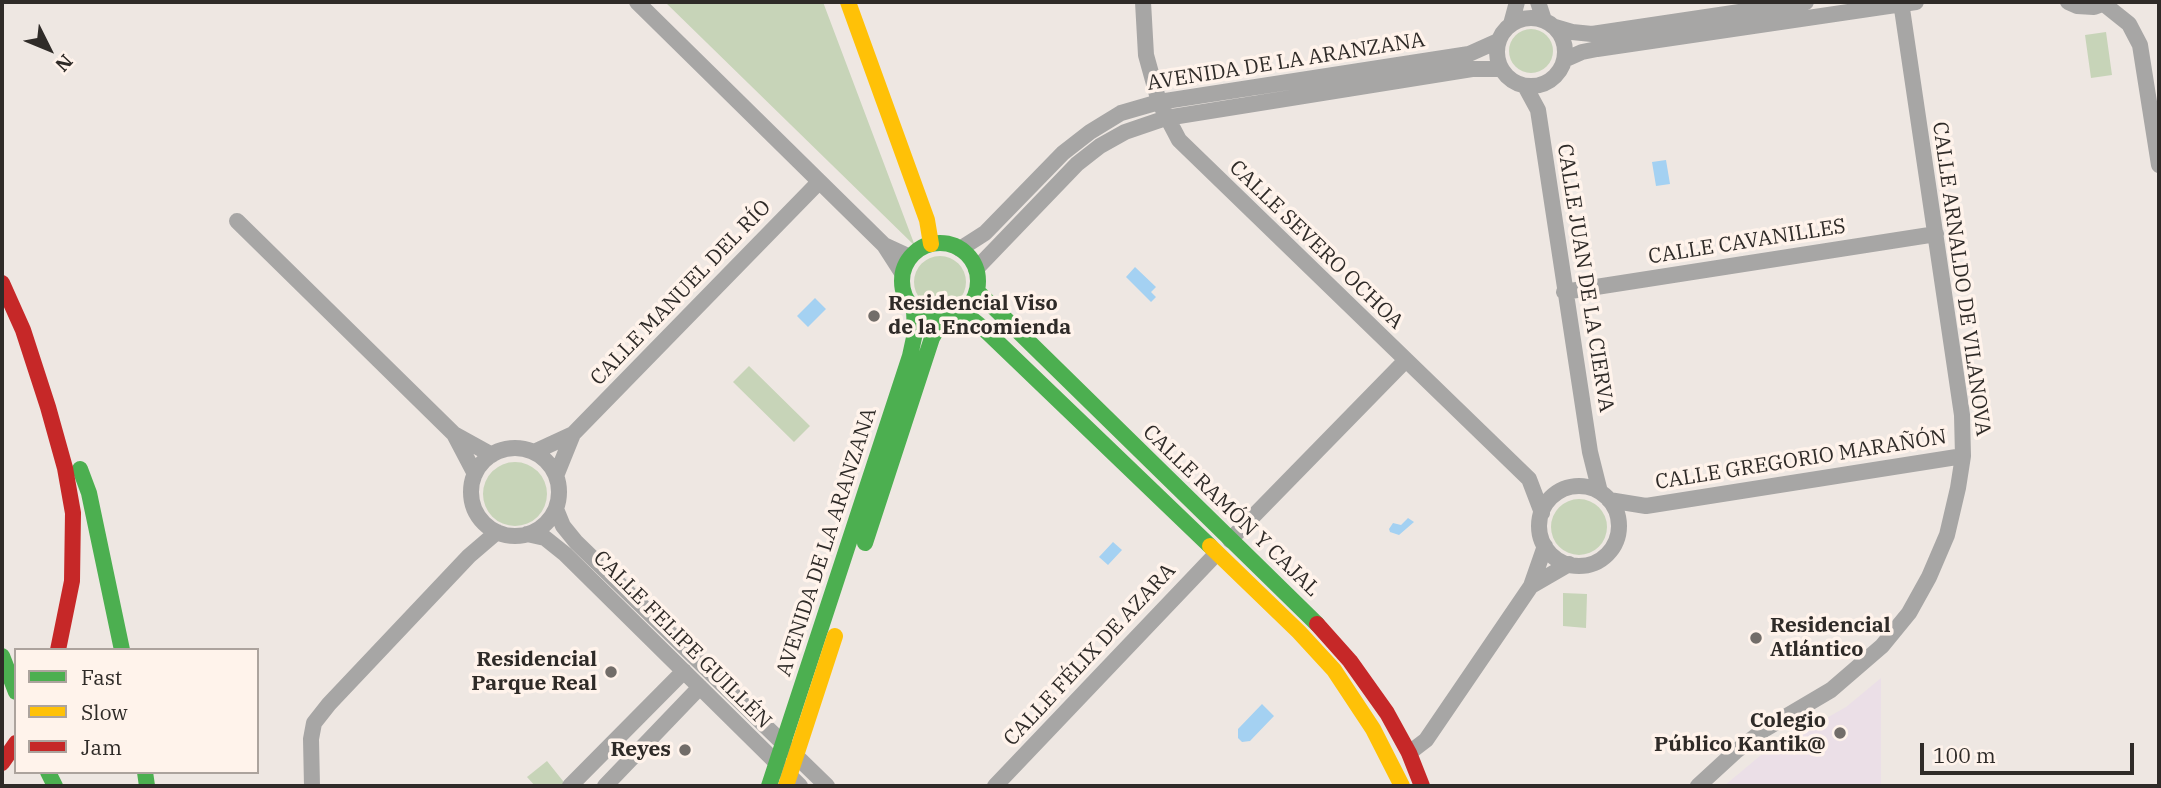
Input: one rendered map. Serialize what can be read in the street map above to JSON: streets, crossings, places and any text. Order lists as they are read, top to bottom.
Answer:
{
  "streets": {
    "main road": ["AVENIDA DE LA ARANZANA", "CALLE RAMÓN Y CAJAL"],
    "street": [
      "CALLE CAVANILLES",
      "CALLE SEVERO OCHOA",
      "CALLE JUAN DE LA CIERVA",
      "CALLE ARNALDO DE VILANOVA",
      "CALLE MANUEL DEL RÍO",
      "CALLE GREGORIO MARAÑÓN",
      "CALLE FELIPE GUILLÉN",
      "CALLE FÉLIX DE AZARA"
    ]
  },
  "crossings": [
    ["AVENIDA DE LA ARANZANA", "CALLE SEVERO OCHOA"],
    ["AVENIDA DE LA ARANZANA", "CALLE JUAN DE LA CIERVA"],
    ["AVENIDA DE LA ARANZANA", "CALLE RAMÓN Y CAJAL"],
    ["AVENIDA DE LA ARANZANA", "CALLE FELIPE GUILLÉN"],
    ["CALLE CAVANILLES", "CALLE JUAN DE LA CIERVA"],
    ["CALLE CAVANILLES", "CALLE ARNALDO DE VILANOVA"],
    ["CALLE SEVERO OCHOA", "CALLE JUAN DE LA CIERVA"],
    ["CALLE SEVERO OCHOA", "CALLE GREGORIO MARAÑÓN"],
    ["CALLE JUAN DE LA CIERVA", "CALLE GREGORIO MARAÑÓN"],
    ["CALLE ARNALDO DE VILANOVA", "CALLE GREGORIO MARAÑÓN"],
    ["CALLE MANUEL DEL RÍO", "CALLE FELIPE GUILLÉN"],
    ["CALLE RAMÓN Y CAJAL", "CALLE FÉLIX DE AZARA"]
  ],
  "places": [
    "Residencial Viso de la Encomienda",
    "Residencial Atlántico",
    "Residencial Parque Real",
    "Colegio Público Kantik@",
    "Reyes"
  ],
  "legend": ["Fast", "Slow", "Jam"],
  "scale_bar": "100 m",
  "north": "bottom right"
}
